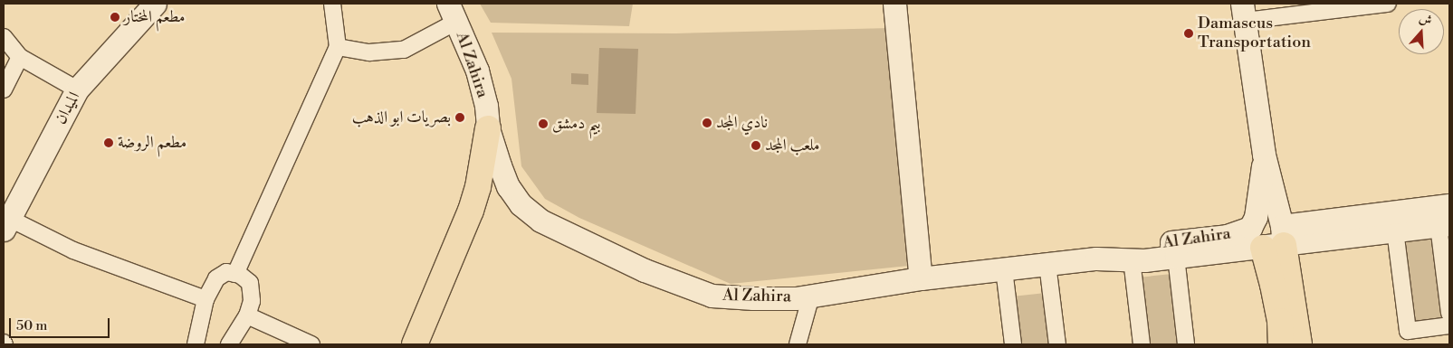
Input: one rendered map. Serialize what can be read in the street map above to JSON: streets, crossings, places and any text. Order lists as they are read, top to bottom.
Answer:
{
  "streets": {
    "main road": ["Al Zahira", "الميدان"]
  },
  "places": [
    "مطعم المختار",
    "Damascus Transportation",
    "بصريات ابو الذهب",
    "نادي المجد",
    "بيم دمشق",
    "مطعم الروضة",
    "ملعب المجد"
  ],
  "scale_bar": "50 m",
  "north": "top"
}
